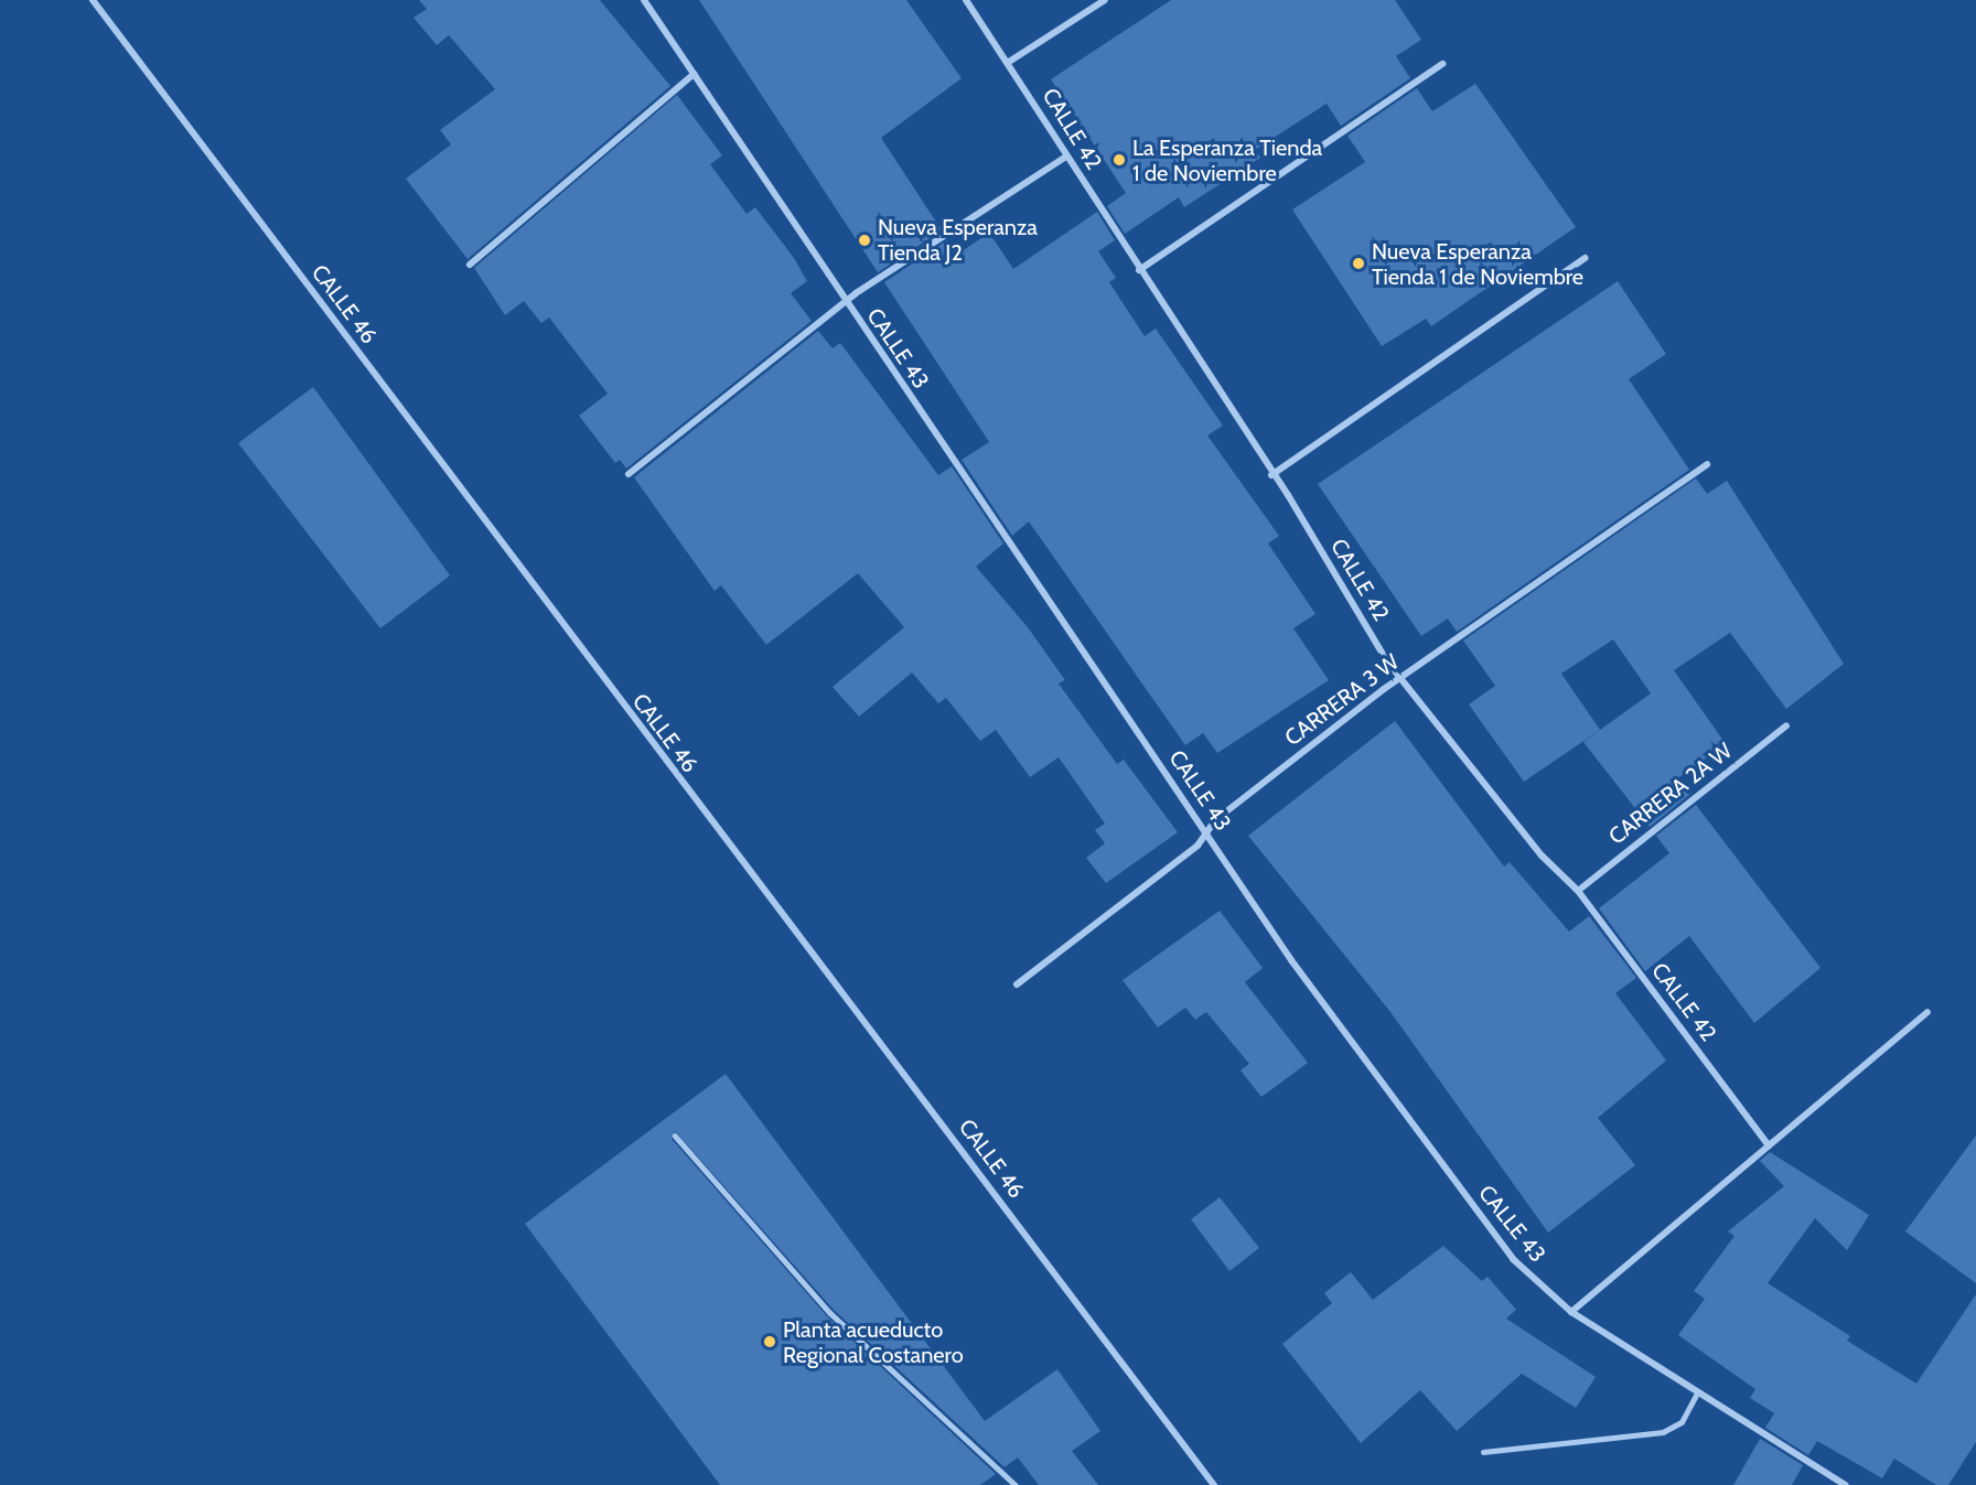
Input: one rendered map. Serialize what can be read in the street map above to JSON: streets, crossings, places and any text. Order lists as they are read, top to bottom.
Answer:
{
  "streets": {
    "street": [
      "CALLE 42",
      "CALLE 46",
      "CALLE 43",
      "CARRERA 3 W",
      "CARRERA 2A W"
    ]
  },
  "crossings": [
    ["CALLE 42", "CARRERA 3 W"],
    ["CALLE 42", "CARRERA 2A W"],
    ["CALLE 43", "CARRERA 3 W"]
  ],
  "places": [
    "La Esperanza Tienda 1 de Noviembre",
    "Nueva Esperanza Tienda J2",
    "Nueva Esperanza Tienda 1 de Noviembre",
    "Planta acueducto Regional Costanero"
  ]
}
